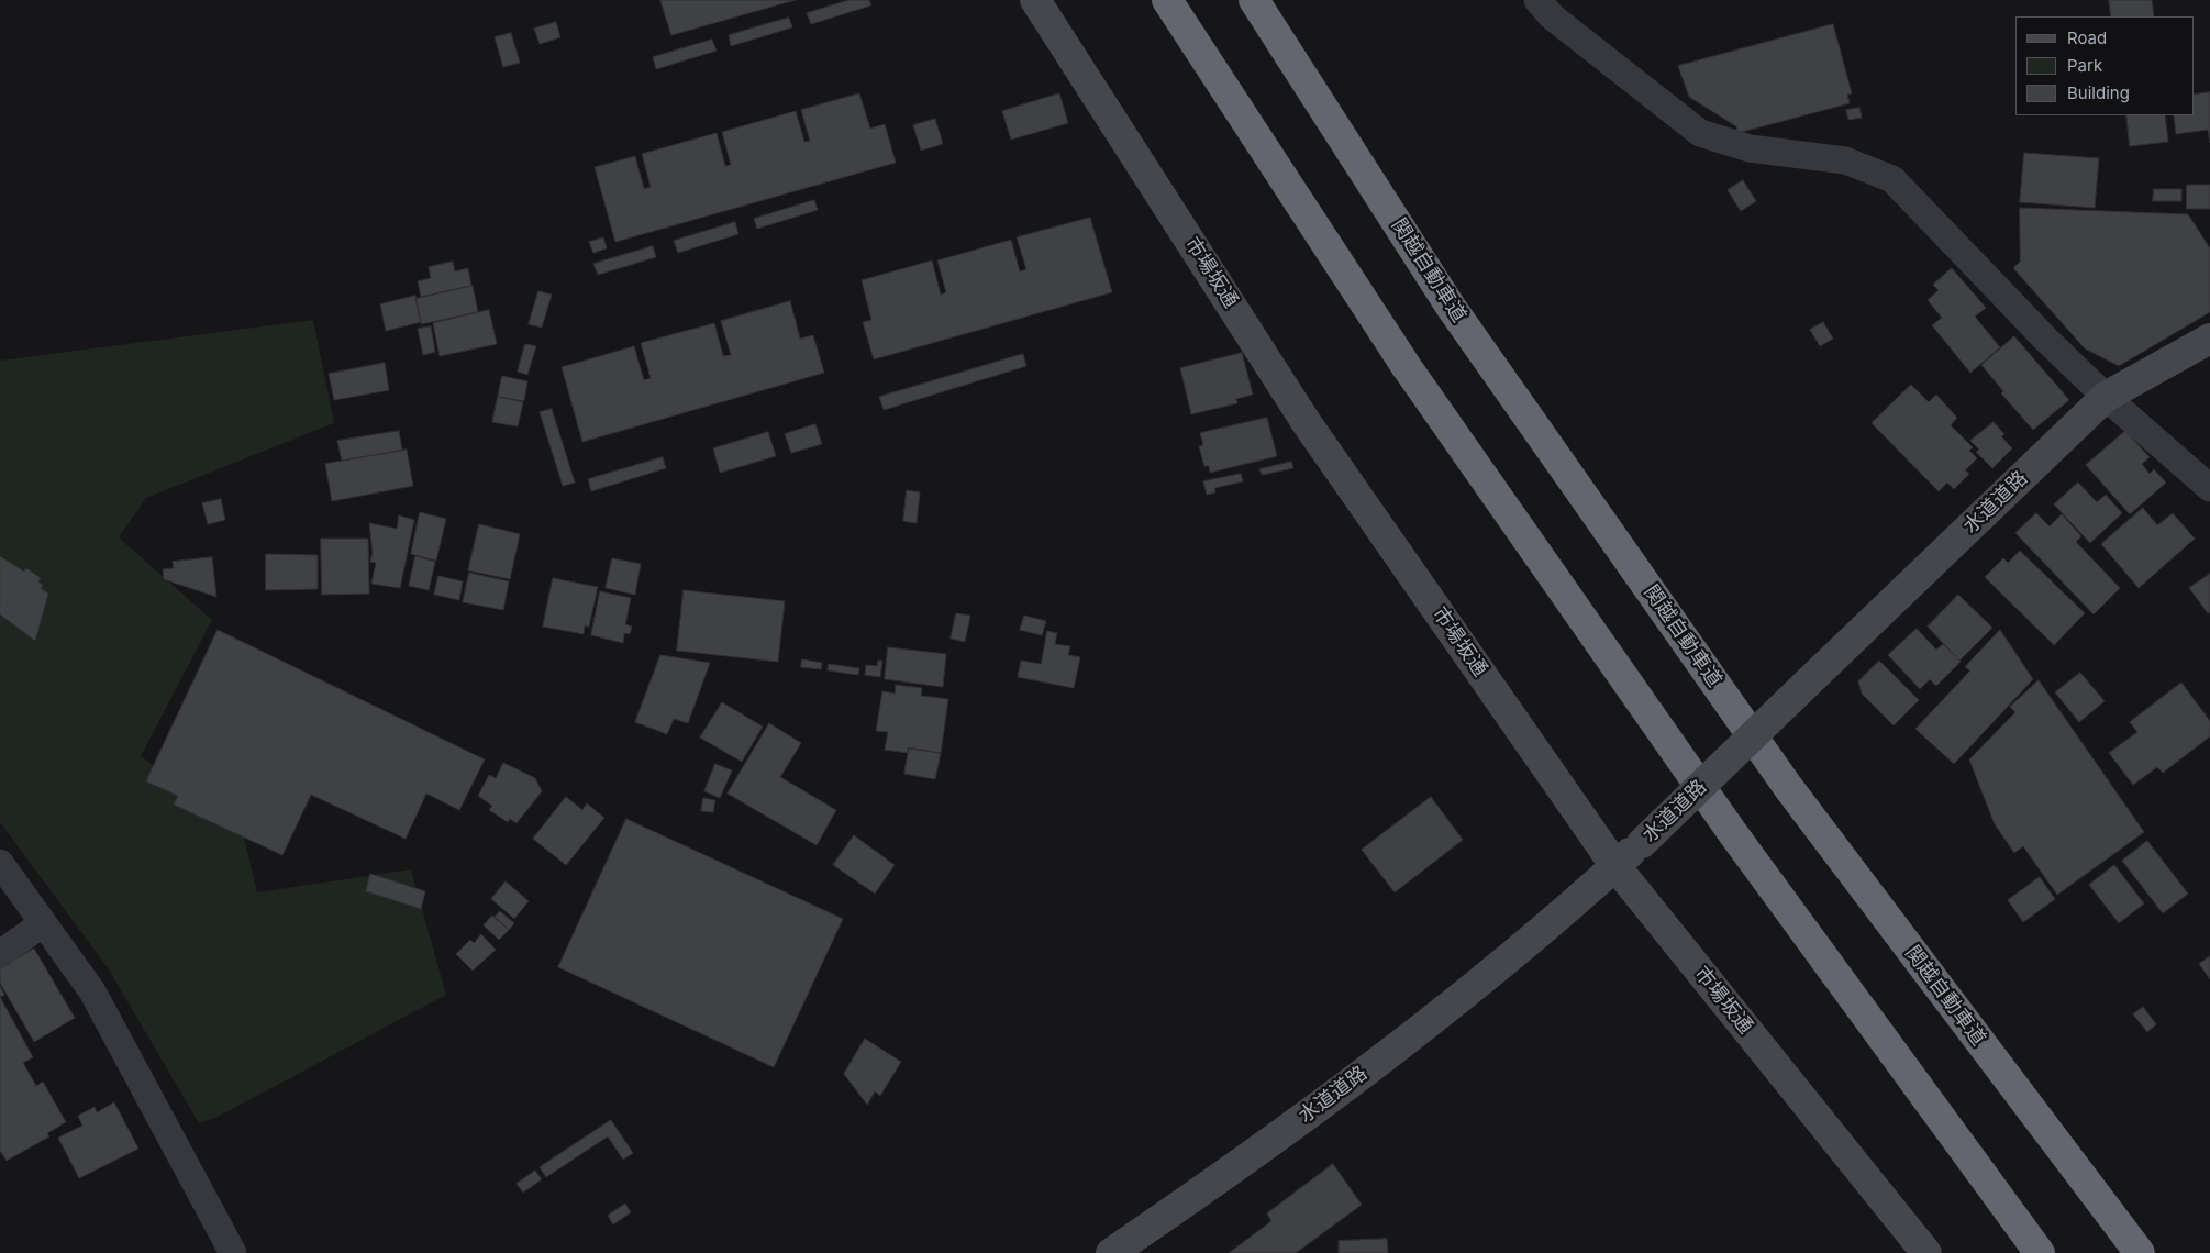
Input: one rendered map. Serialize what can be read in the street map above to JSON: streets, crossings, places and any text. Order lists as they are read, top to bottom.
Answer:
{
  "streets": {
    "highway": ["関越自動車道"],
    "street": ["市場坂通", "水道道路"]
  },
  "crossings": [
    ["市場坂通", "水道道路"]
  ],
  "legend": ["Road", "Park", "Building"]
}
